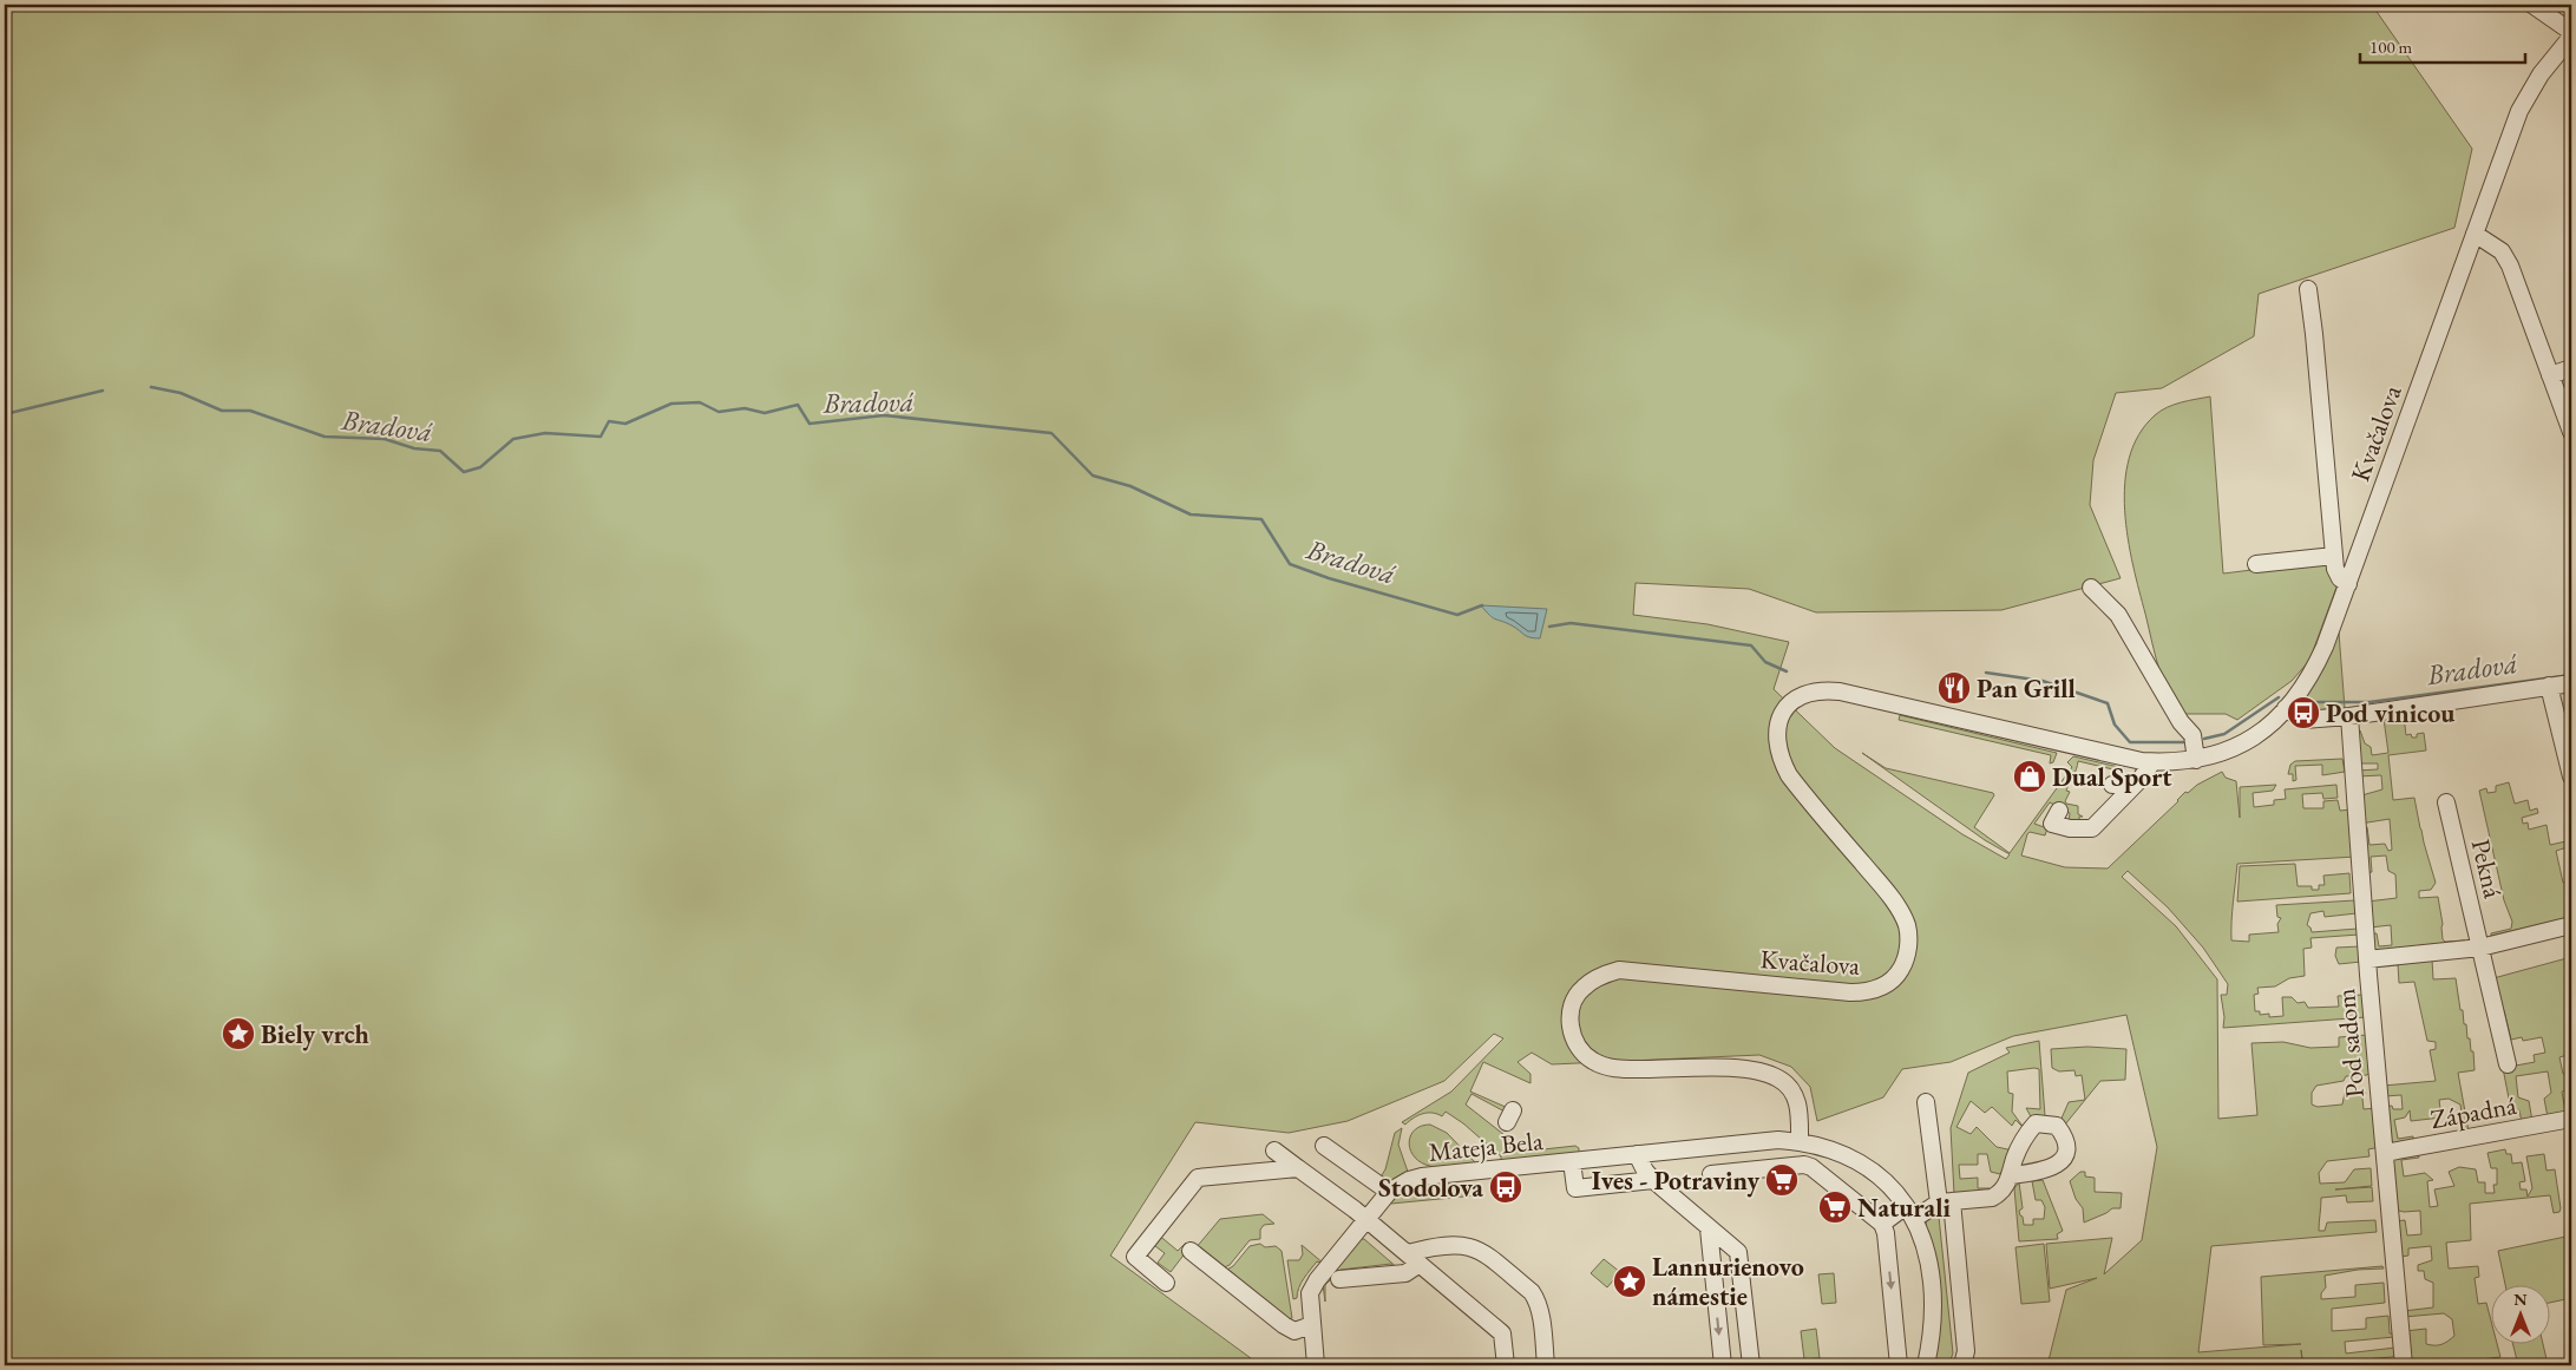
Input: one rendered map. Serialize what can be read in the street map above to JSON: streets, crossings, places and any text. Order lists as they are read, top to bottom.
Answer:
{
  "streets": {
    "street": [
      "Kvačalova",
      "Pekná",
      "Pod sadom",
      "Západná",
      "Mateja Bela"
    ]
  },
  "crossings": [
    ["Kvačalova", "Mateja Bela"],
    ["Pod sadom", "Západná"]
  ],
  "water": ["Bradová"],
  "places": {
    "restaurant": ["Pan Grill"],
    "bus stop": ["Pod vinicou", "Stodolova"],
    "shop": ["Dual Sport"],
    "place": ["Biely vrch", "Lannurienovo námestie"],
    "supermarket": ["Ives - Potraviny", "Naturali"]
  },
  "scale_bar": "100 m",
  "north": "top"
}
